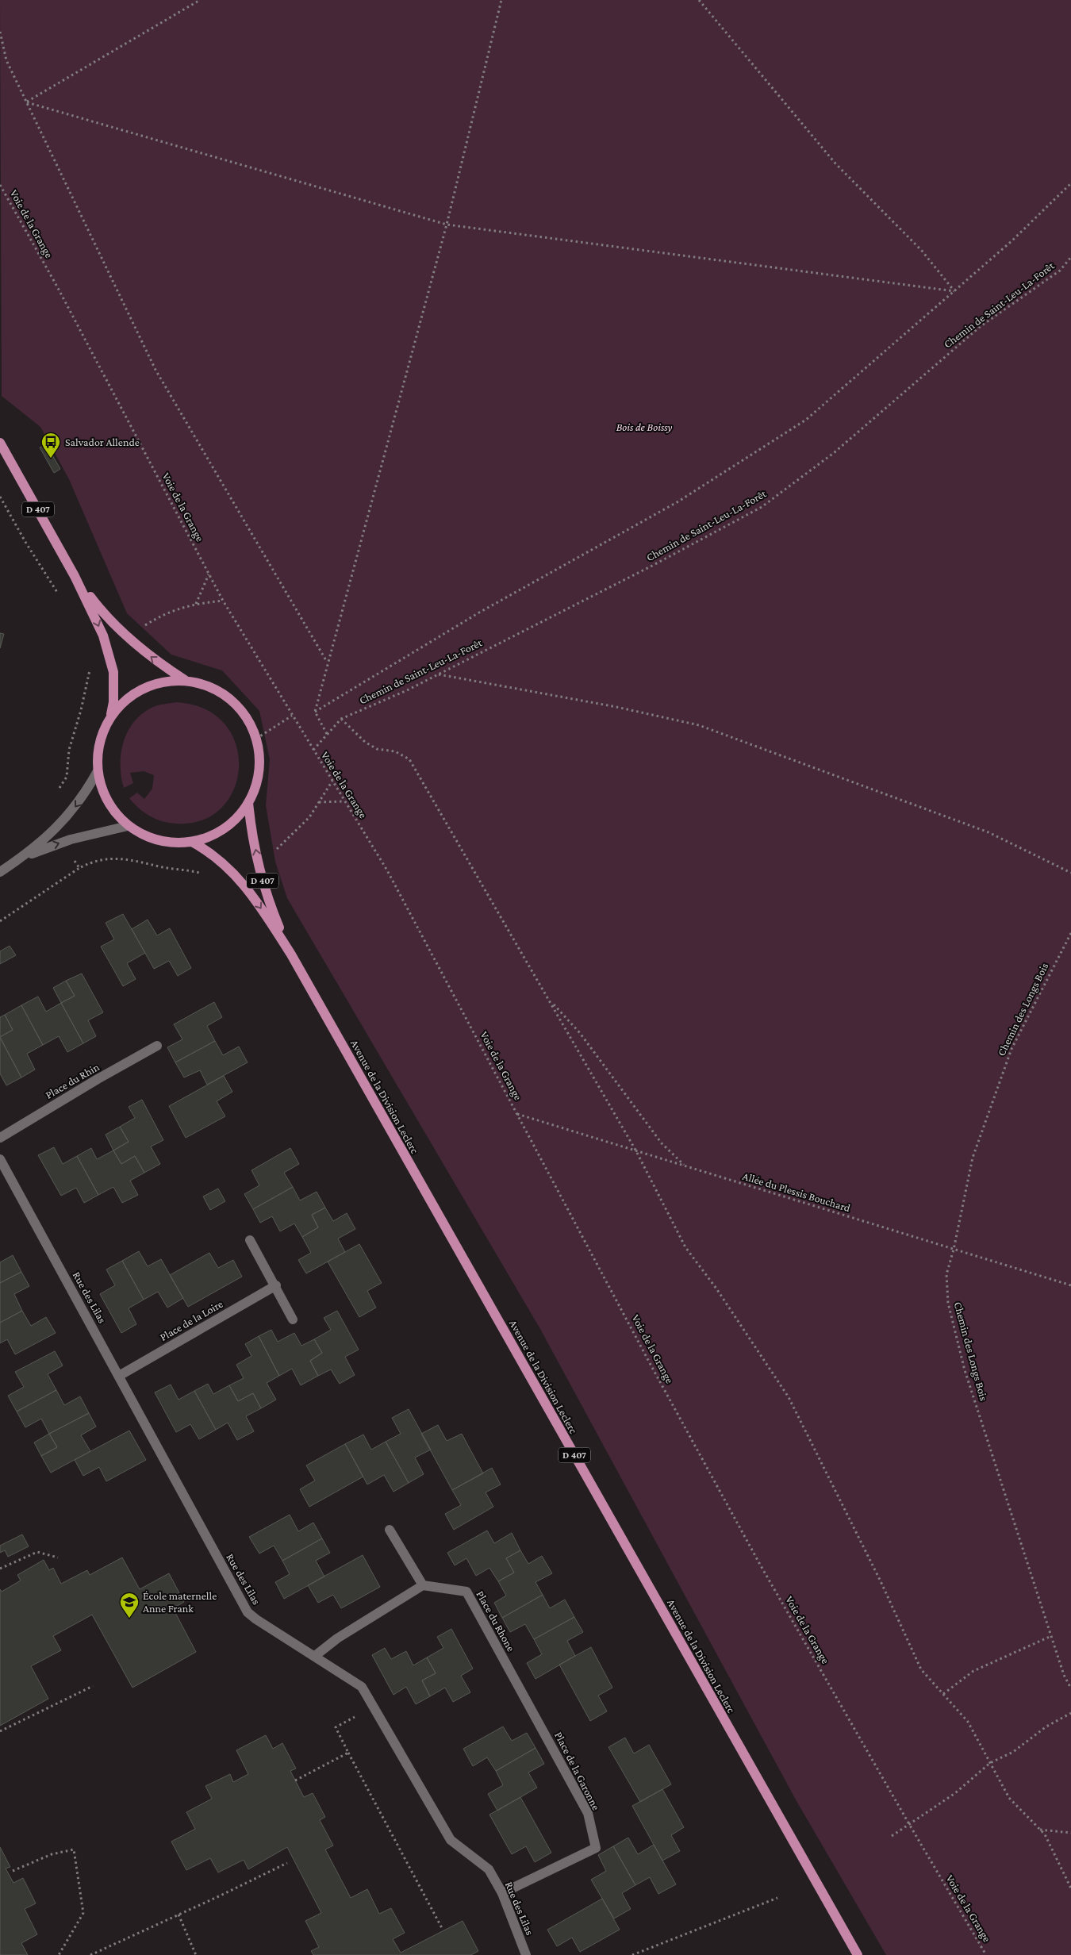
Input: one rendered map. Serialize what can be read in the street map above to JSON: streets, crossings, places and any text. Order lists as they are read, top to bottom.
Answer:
{
  "streets": {
    "main road": ["D 407", "Avenue de la Division Leclerc"],
    "street": [
      "Place du Rhin",
      "Rue des Lilas",
      "Place de la Loire",
      "Place du Rhone",
      "Place de la Garonne"
    ],
    "path": [
      "Voie de la Grange",
      "Chemin de Saint-Leu-La-Forêt",
      "Chemin des Longs Bois",
      "Allée du Plessis Bouchard"
    ]
  },
  "crossings": [
    ["Voie de la Grange", "Chemin de Saint-Leu-La-Forêt"],
    ["Voie de la Grange", "Allée du Plessis Bouchard"],
    ["Chemin des Longs Bois", "Allée du Plessis Bouchard"],
    ["Rue des Lilas", "Place de la Loire"],
    ["Rue des Lilas", "Place de la Garonne"],
    ["Place du Rhone", "Place de la Garonne"]
  ],
  "parks": ["Bois de Boissy"],
  "places": {
    "bus stop": ["Salvador Allende"],
    "school or university": ["École maternelle Anne Frank"]
  }
}
